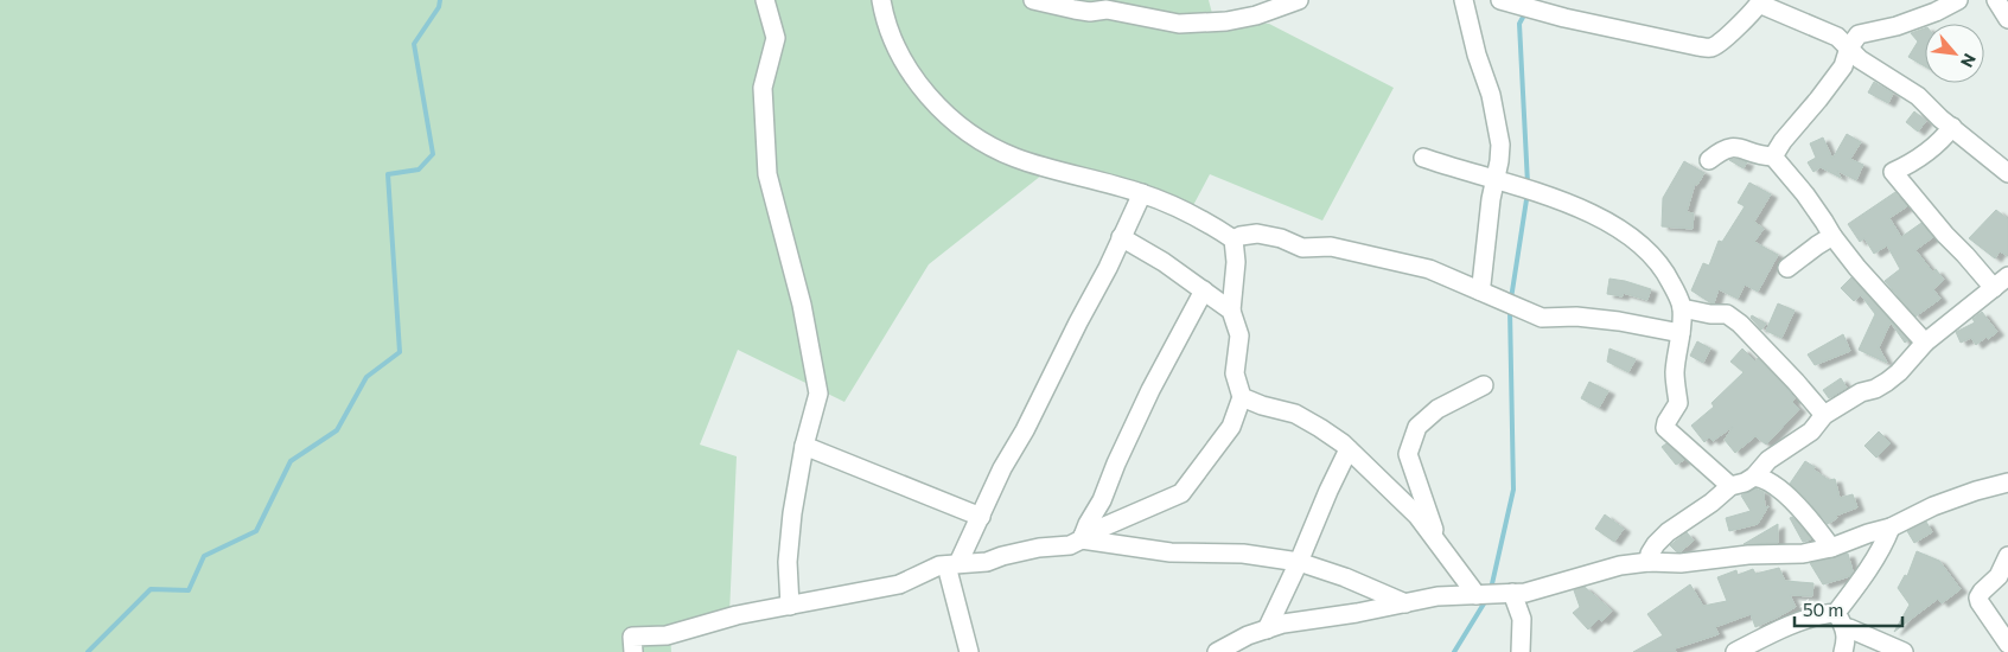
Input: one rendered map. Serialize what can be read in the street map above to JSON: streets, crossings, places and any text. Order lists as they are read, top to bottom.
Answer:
{
  "scale_bar": "50 m",
  "north": "bottom right"
}
